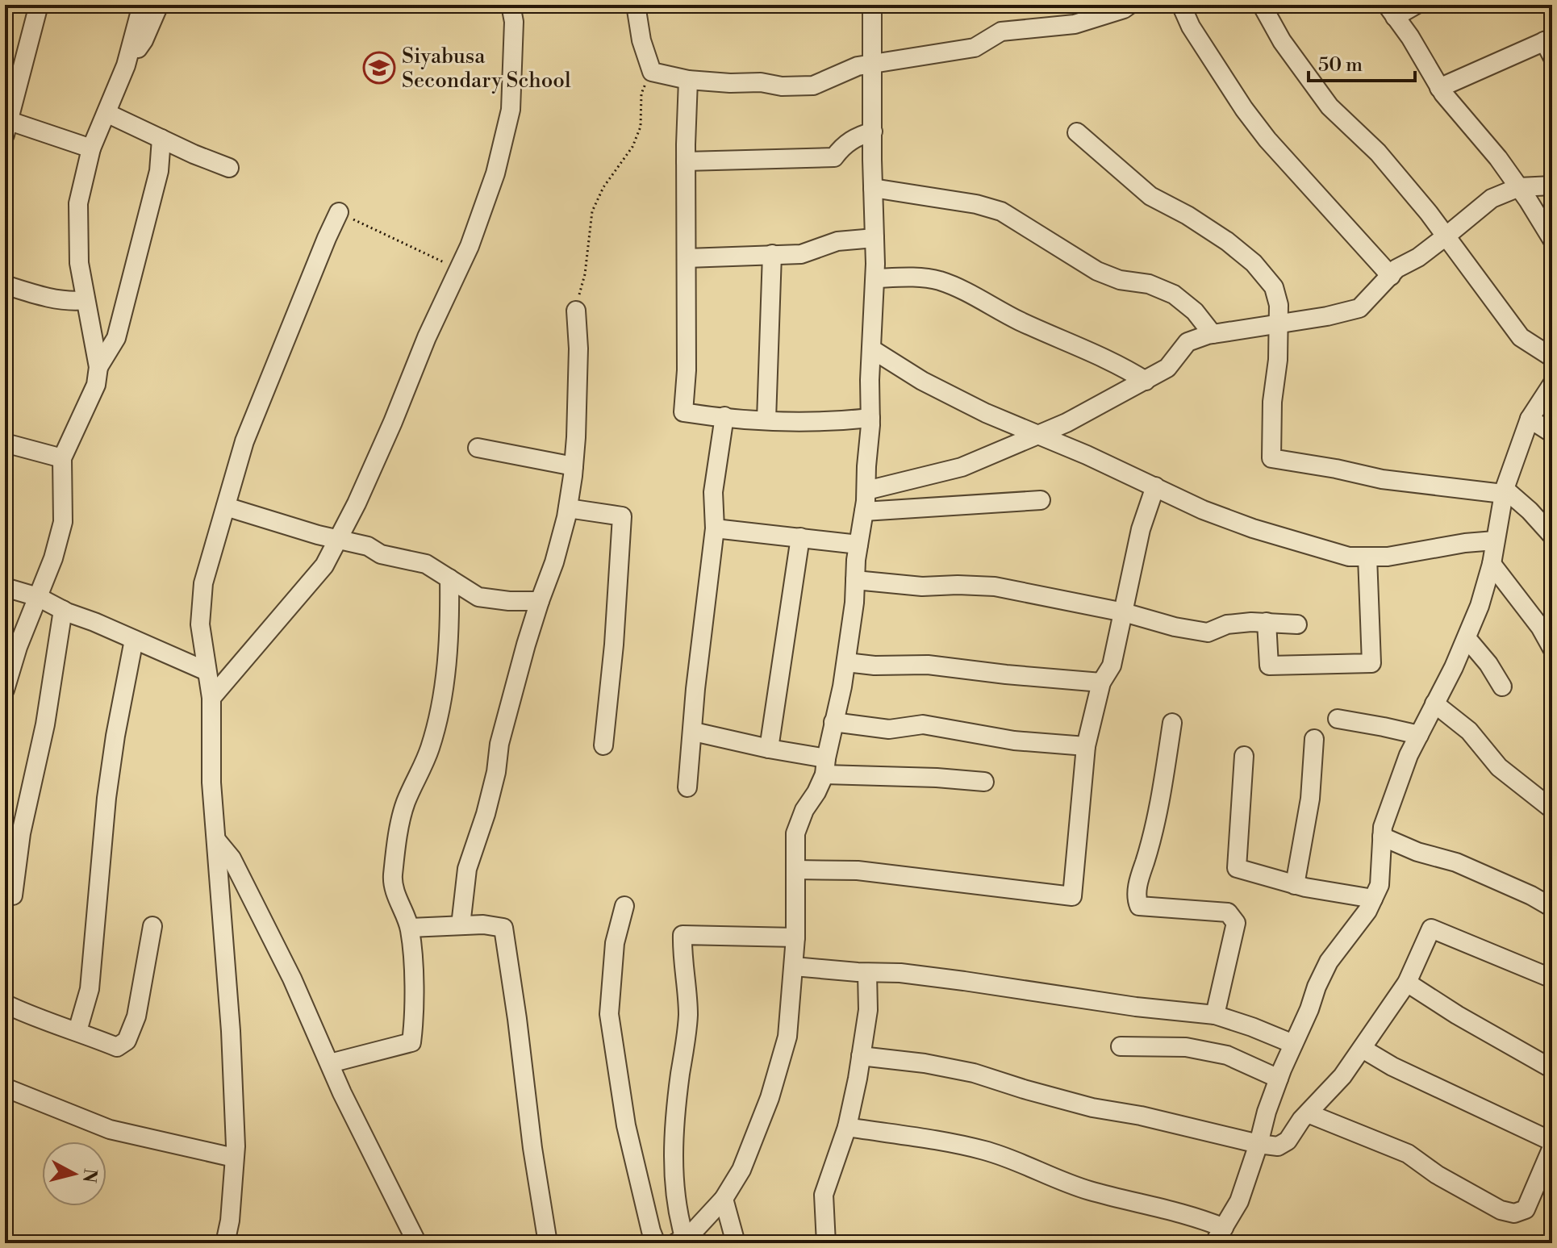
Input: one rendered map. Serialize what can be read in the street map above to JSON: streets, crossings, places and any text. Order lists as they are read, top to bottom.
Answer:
{
  "places": {
    "school or university": ["Siyabusa Secondary School"]
  },
  "scale_bar": "50 m",
  "north": "right"
}
